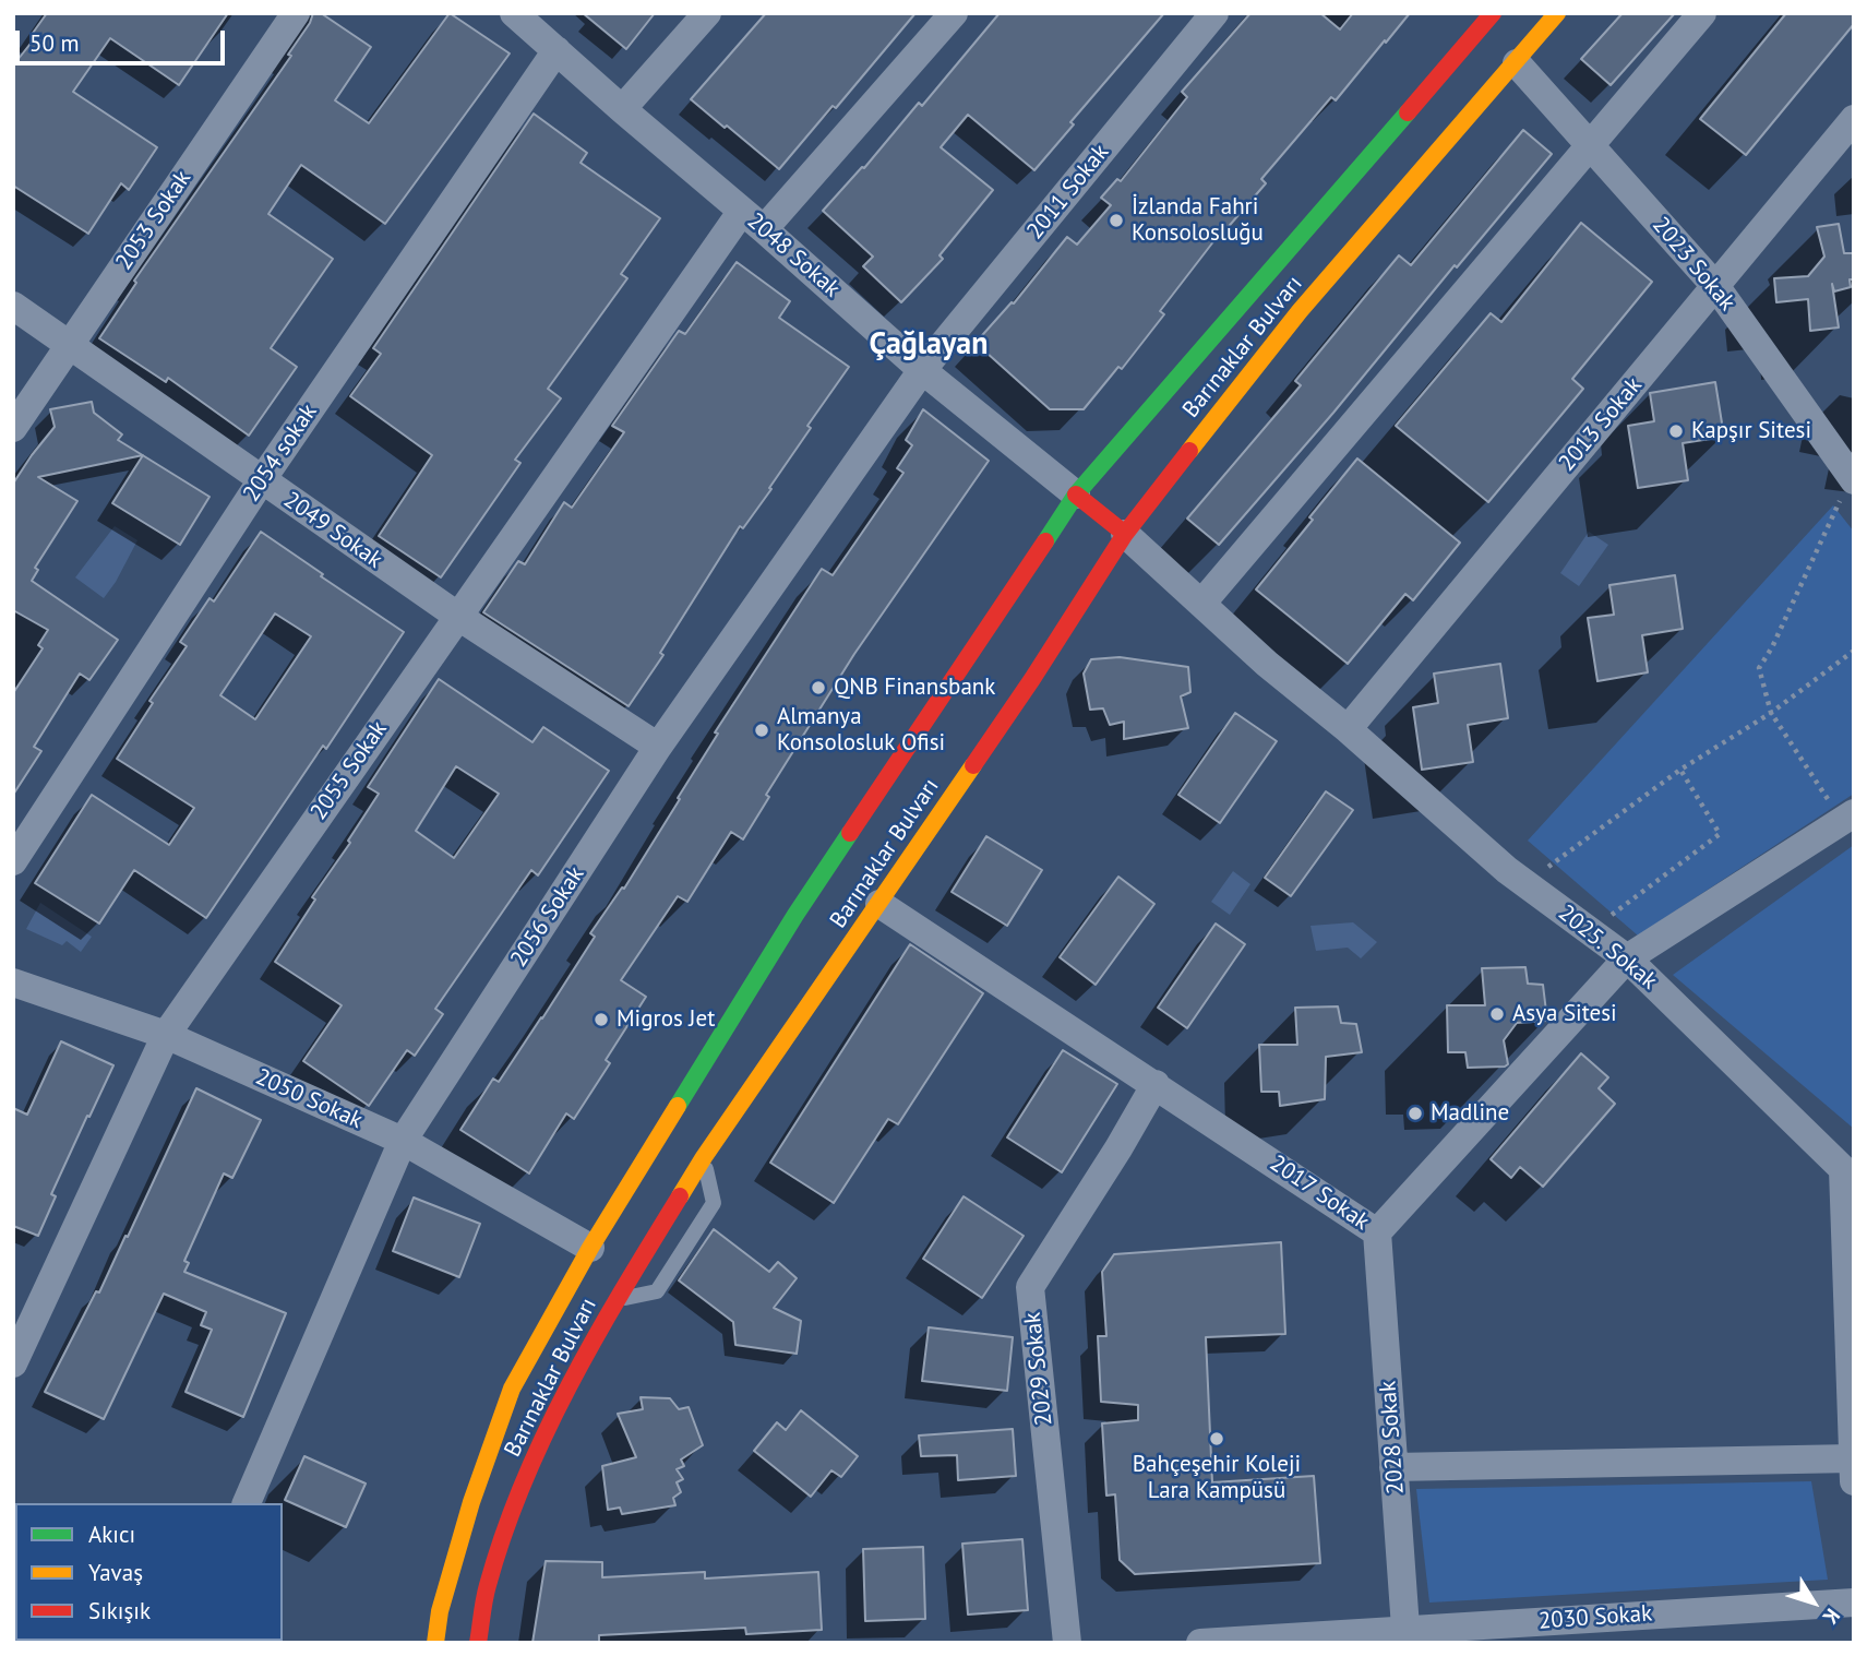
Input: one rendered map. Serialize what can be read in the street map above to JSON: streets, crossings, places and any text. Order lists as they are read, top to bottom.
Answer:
{
  "streets": {
    "main road": ["Barınaklar Bulvarı"],
    "street": [
      "2011 Sokak",
      "2053 Sokak",
      "2048 Sokak",
      "2023 Sokak",
      "2013 Sokak",
      "2054 sokak",
      "2049 Sokak",
      "2055 Sokak",
      "2056 Sokak",
      "2025. Sokak",
      "2050 Sokak",
      "2017 Sokak",
      "2029 Sokak",
      "2028 Sokak",
      "2030 Sokak"
    ]
  },
  "crossings": [
    ["2011 Sokak", "2048 Sokak"],
    ["2011 Sokak", "2056 Sokak"],
    ["2053 Sokak", "2049 Sokak"],
    ["2048 Sokak", "Barınaklar Bulvarı"],
    ["2048 Sokak", "2054 sokak"],
    ["2048 Sokak", "2055 Sokak"],
    ["2048 Sokak", "2056 Sokak"],
    ["2023 Sokak", "Barınaklar Bulvarı"],
    ["2023 Sokak", "2013 Sokak"],
    ["Barınaklar Bulvarı", "2025. Sokak"],
    ["Barınaklar Bulvarı", "2050 Sokak"],
    ["Barınaklar Bulvarı", "2017 Sokak"],
    ["2013 Sokak", "2025. Sokak"],
    ["2054 sokak", "2049 Sokak"],
    ["2049 Sokak", "2055 Sokak"],
    ["2049 Sokak", "2056 Sokak"],
    ["2055 Sokak", "2050 Sokak"],
    ["2056 Sokak", "2050 Sokak"],
    ["2025. Sokak", "2017 Sokak"],
    ["2017 Sokak", "2029 Sokak"],
    ["2017 Sokak", "2028 Sokak"],
    ["2028 Sokak", "2030 Sokak"]
  ],
  "districts": ["Çağlayan"],
  "places": [
    "İzlanda Fahri Konsolosluğu",
    "Kapşır Sitesi",
    "QNB Finansbank",
    "Almanya Konsolosluk Ofisi",
    "Asya Sitesi",
    "Migros Jet",
    "Madline",
    "Bahçeşehir Koleji Lara Kampüsü"
  ],
  "legend": ["Akıcı", "Yavaş", "Sıkışık"],
  "scale_bar": "50 m",
  "north": "bottom right"
}
